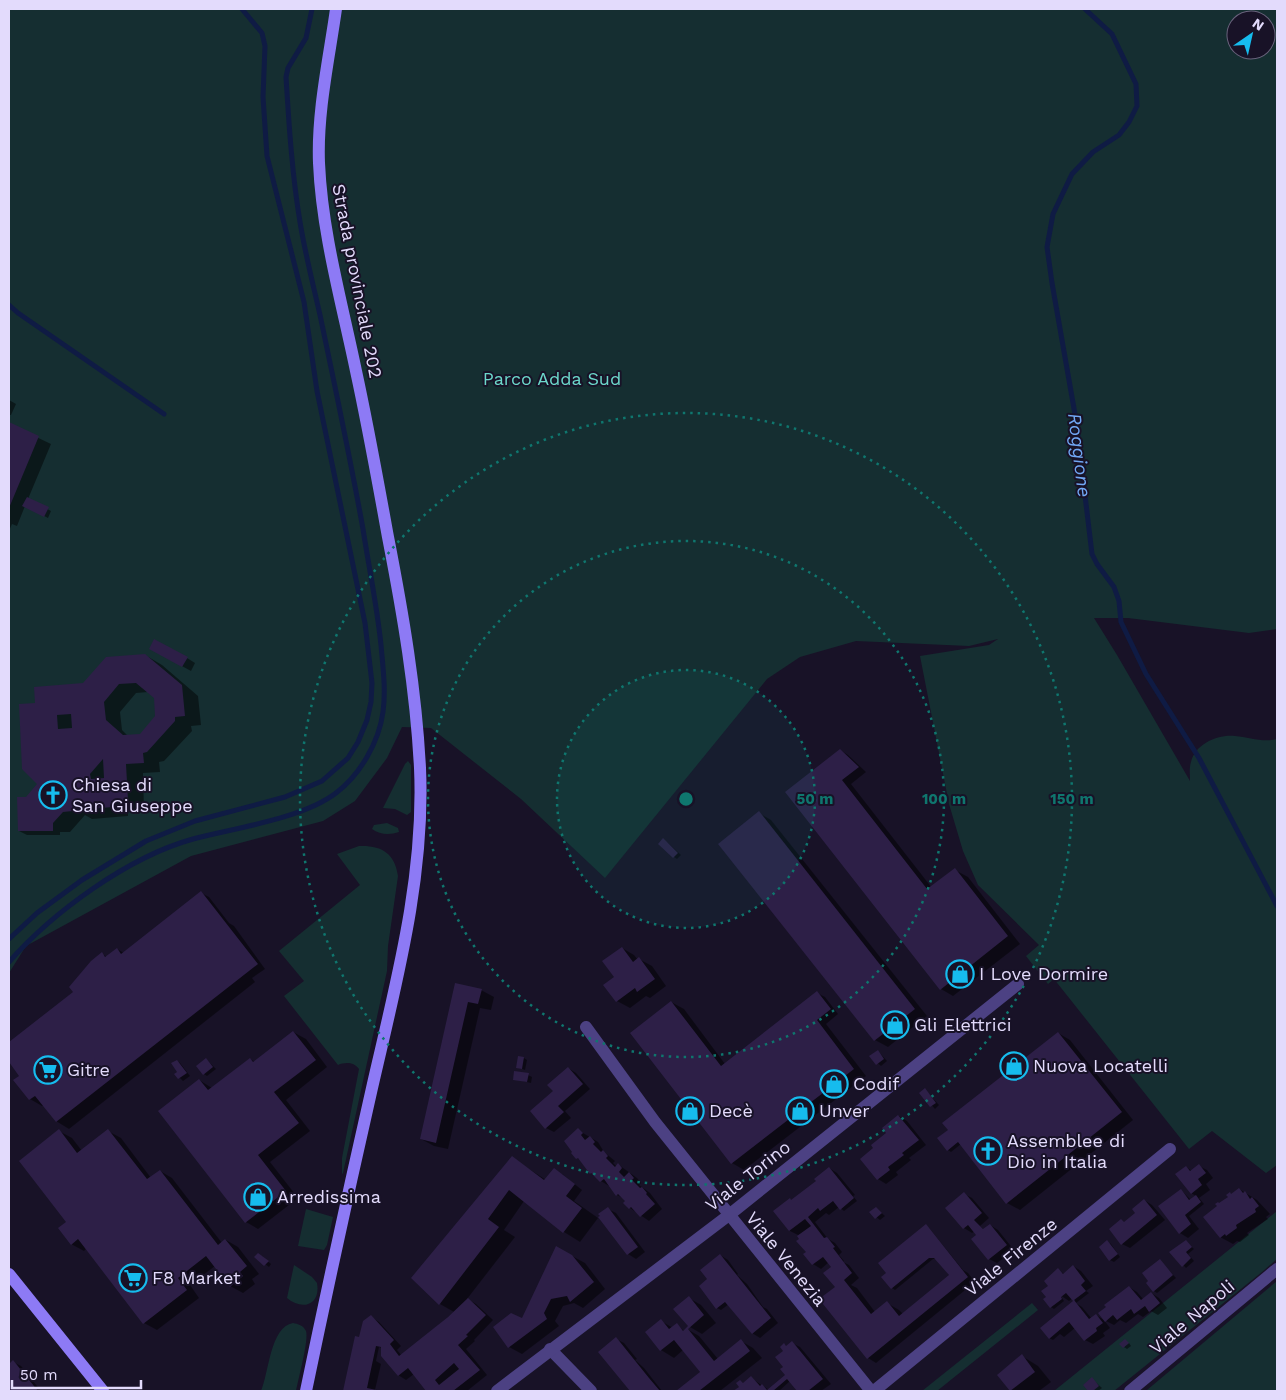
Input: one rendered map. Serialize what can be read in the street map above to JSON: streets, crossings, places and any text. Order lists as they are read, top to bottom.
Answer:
{
  "streets": {
    "street": [
      "Strada provinciale 202",
      "Viale Torino",
      "Viale Firenze",
      "Viale Venezia",
      "Viale Napoli"
    ]
  },
  "crossings": [
    ["Viale Torino", "Viale Venezia"],
    ["Viale Firenze", "Viale Venezia"]
  ],
  "water": ["Roggione"],
  "parks": ["Parco Adda Sud"],
  "places": {
    "church": ["Chiesa di San Giuseppe", "Assemblee di Dio in Italia"],
    "shop": [
      "I Love Dormire",
      "Gli Elettrici",
      "Nuova Locatelli",
      "Codif",
      "Decè",
      "Unver",
      "Arredissima"
    ],
    "supermarket": ["Gitre", "F8 Market"]
  },
  "scale_bar": "50 m",
  "north": "top right",
  "rings": ["50 m", "100 m", "150 m"]
}
